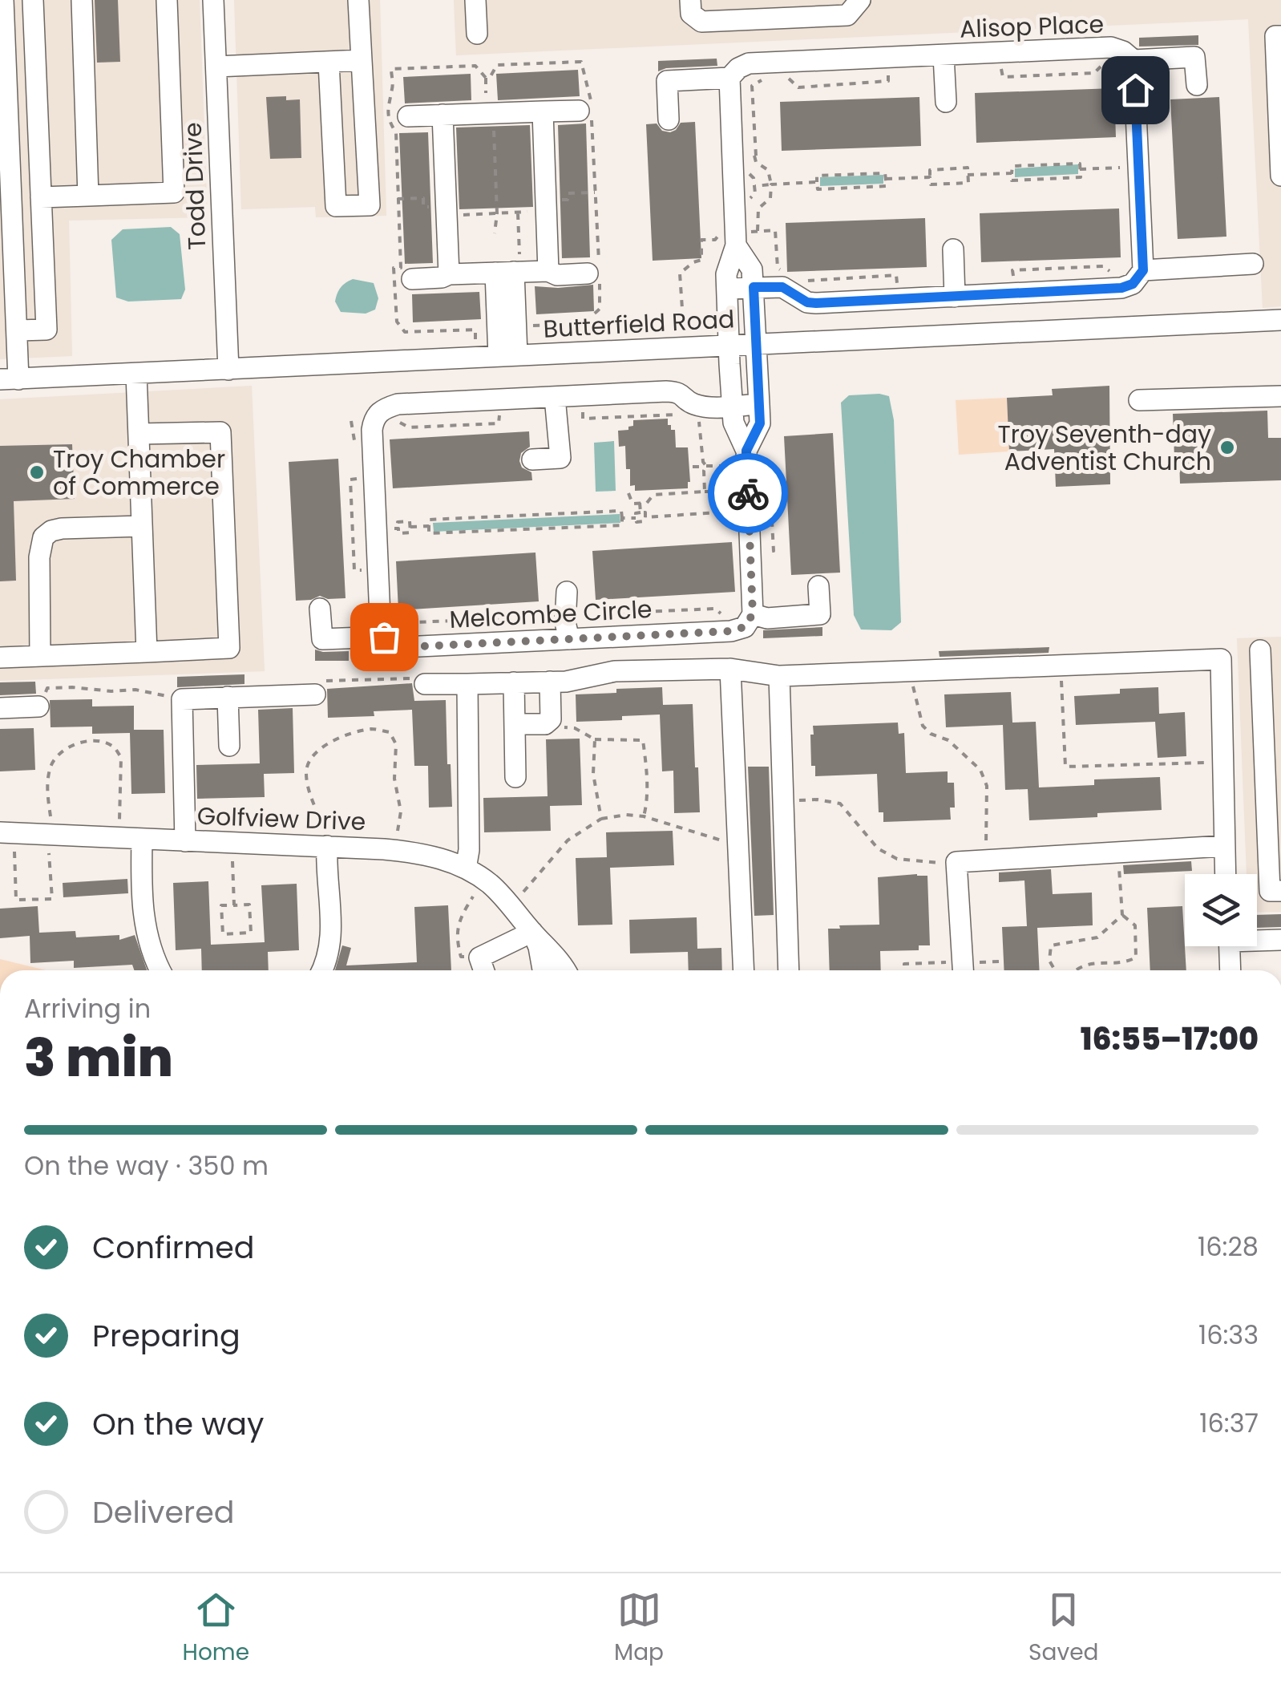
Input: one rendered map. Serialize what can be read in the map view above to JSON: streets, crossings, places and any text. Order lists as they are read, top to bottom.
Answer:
{
  "streets": {
    "street": [
      "Alisop Place",
      "Todd Drive",
      "Butterfield Road",
      "Melcombe Circle",
      "Golfview Drive"
    ]
  },
  "crossings": [
    ["Todd Drive", "Butterfield Road"]
  ],
  "places": ["Troy Seventh-day Adventist Church", "Troy Chamber of Commerce"],
  "page": {
    "heading": ["3 min", "Arriving in", "16:55–17:00"],
    "bar": "On the way · 350 m",
    "list": [
      ["Confirmed", "16:28"],
      ["Preparing", "16:33"],
      ["On the way", "16:37"],
      "Delivered"
    ],
    "tabs": ["Home", "Map", "Saved"]
  }
}
